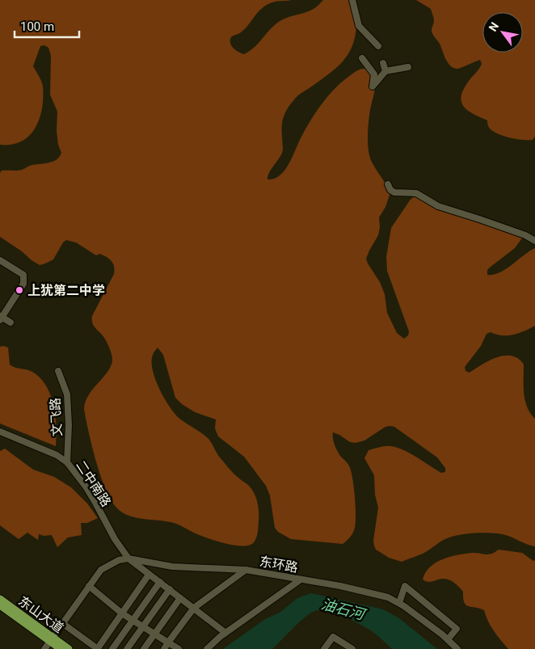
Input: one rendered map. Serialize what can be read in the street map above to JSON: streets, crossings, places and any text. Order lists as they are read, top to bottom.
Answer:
{
  "streets": {
    "main road": ["东山大道"],
    "street": ["文飞路", "二中南路", "东环路"]
  },
  "crossings": [
    ["文飞路", "二中南路"],
    ["二中南路", "东环路"],
    ["东环路", "东山大道"]
  ],
  "water": ["油石河"],
  "places": ["上犹第二中学"],
  "scale_bar": "100 m",
  "north": "top left"
}
